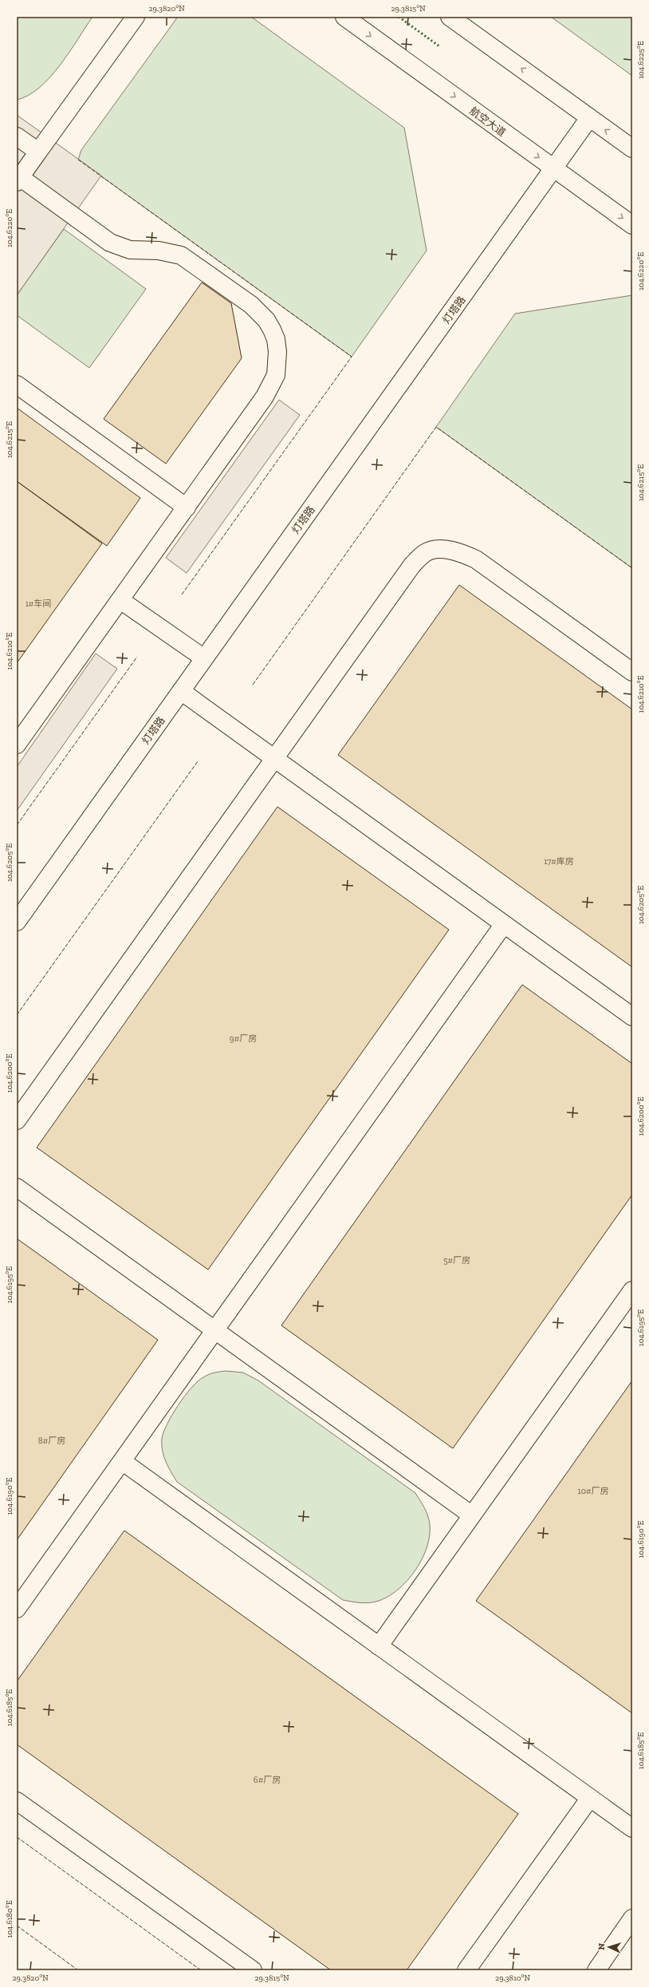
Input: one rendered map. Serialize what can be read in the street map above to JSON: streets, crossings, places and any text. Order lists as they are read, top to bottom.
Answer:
{
  "streets": {
    "main road": ["航空大道", "灯塔路"]
  },
  "crossings": [
    ["航空大道", "灯塔路"]
  ],
  "house_numbers": [
    "1#车间",
    "17#库房",
    "9#厂房",
    "5#厂房",
    "8#厂房",
    "10#厂房",
    "6#厂房"
  ],
  "north": "left",
  "coordinates": [
    "29.3820°N",
    "29.3815°N",
    "104.6225°E",
    "104.6220°E",
    "104.6215°E",
    "104.6210°E",
    "104.6205°E",
    "104.6200°E",
    "104.6195°E",
    "104.6190°E",
    "104.6185°E",
    "104.6180°E",
    "29.3810°N"
  ]
}
